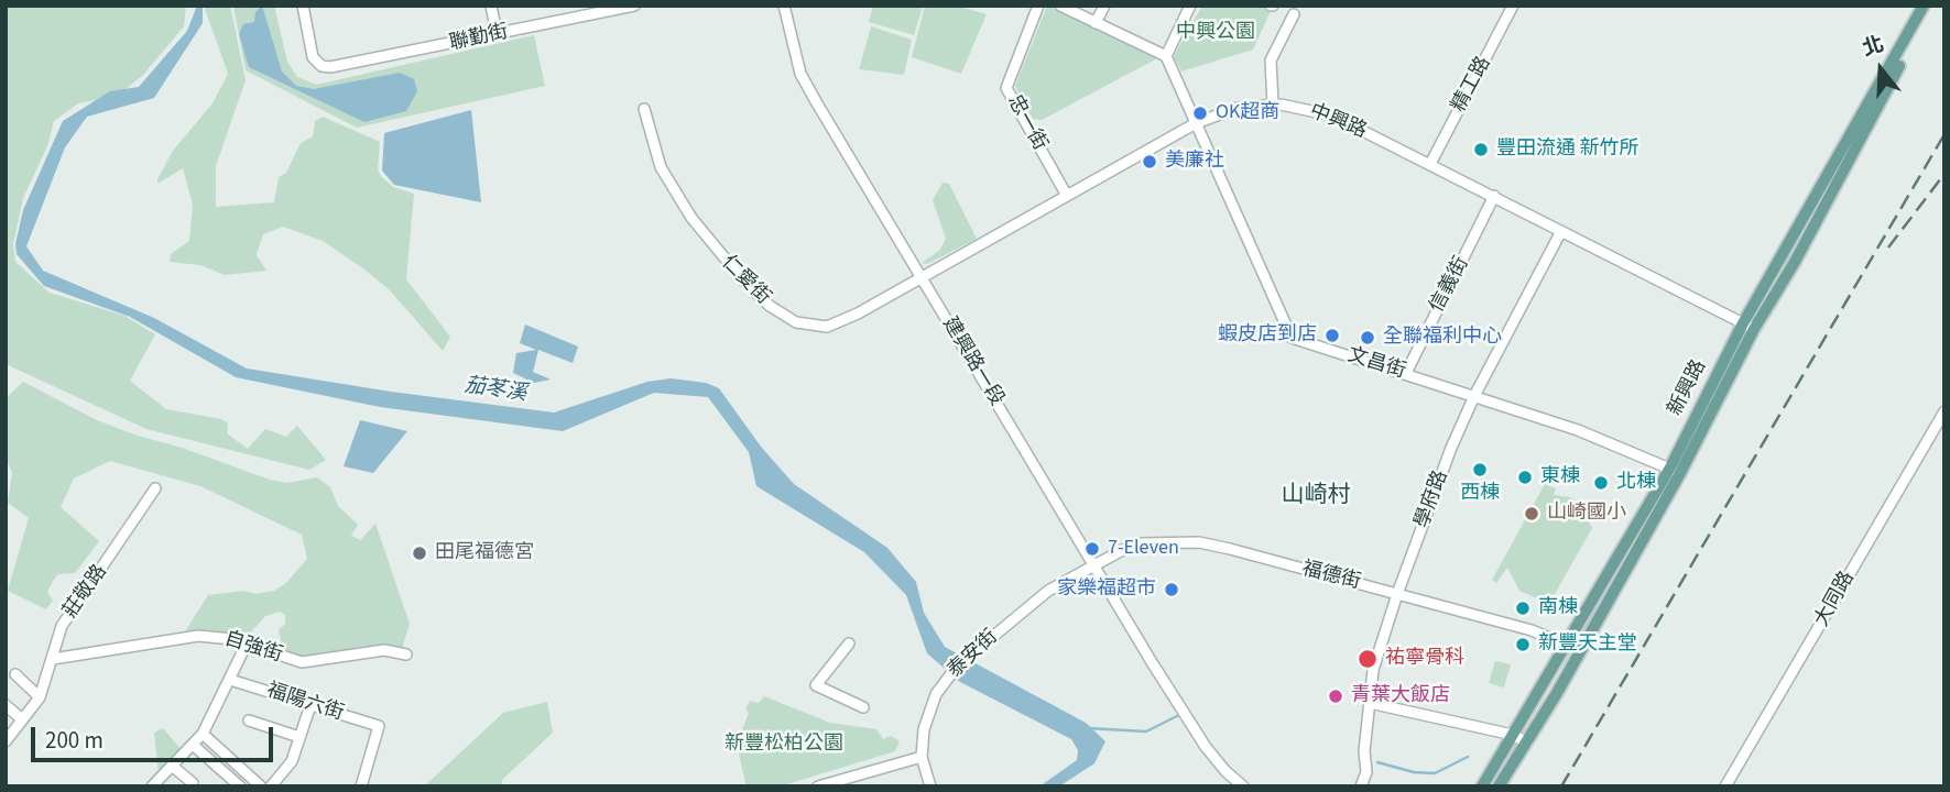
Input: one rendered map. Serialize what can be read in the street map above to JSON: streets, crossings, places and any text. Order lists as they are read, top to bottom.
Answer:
{
  "streets": {
    "main road": ["新興路"],
    "street": [
      "聯勤街",
      "精工路",
      "中興路",
      "忠一街",
      "仁愛街",
      "信義街",
      "建興路一段",
      "文昌街",
      "學府路",
      "福德街",
      "莊敬路",
      "大同路",
      "自強街",
      "泰安街",
      "福陽六街"
    ]
  },
  "crossings": [
    ["精工路", "中興路"],
    ["中興路", "忠一街"],
    ["中興路", "仁愛街"],
    ["中興路", "信義街"],
    ["中興路", "建興路一段"],
    ["中興路", "文昌街"],
    ["中興路", "新興路"],
    ["中興路", "學府路"],
    ["仁愛街", "建興路一段"],
    ["信義街", "文昌街"],
    ["建興路一段", "福德街"],
    ["建興路一段", "泰安街"],
    ["文昌街", "新興路"],
    ["文昌街", "學府路"],
    ["新興路", "福德街"],
    ["學府路", "福德街"],
    ["福德街", "泰安街"],
    ["莊敬路", "自強街"]
  ],
  "districts": ["山崎村"],
  "water": ["茄苳溪"],
  "parks": ["中興公園", "新豐松柏公園"],
  "places": [
    "OK超商",
    "豐田流通 新竹所",
    "美廉社",
    "蝦皮店到店",
    "全聯福利中心",
    "西棟",
    "東棟",
    "北棟",
    "山崎國小",
    "7-Eleven",
    "田尾福德宮",
    "家樂福超市",
    "南棟",
    "新豐天主堂",
    "祐寧骨科",
    "青葉大飯店"
  ],
  "scale_bar": "200 m",
  "north": "top"
}
